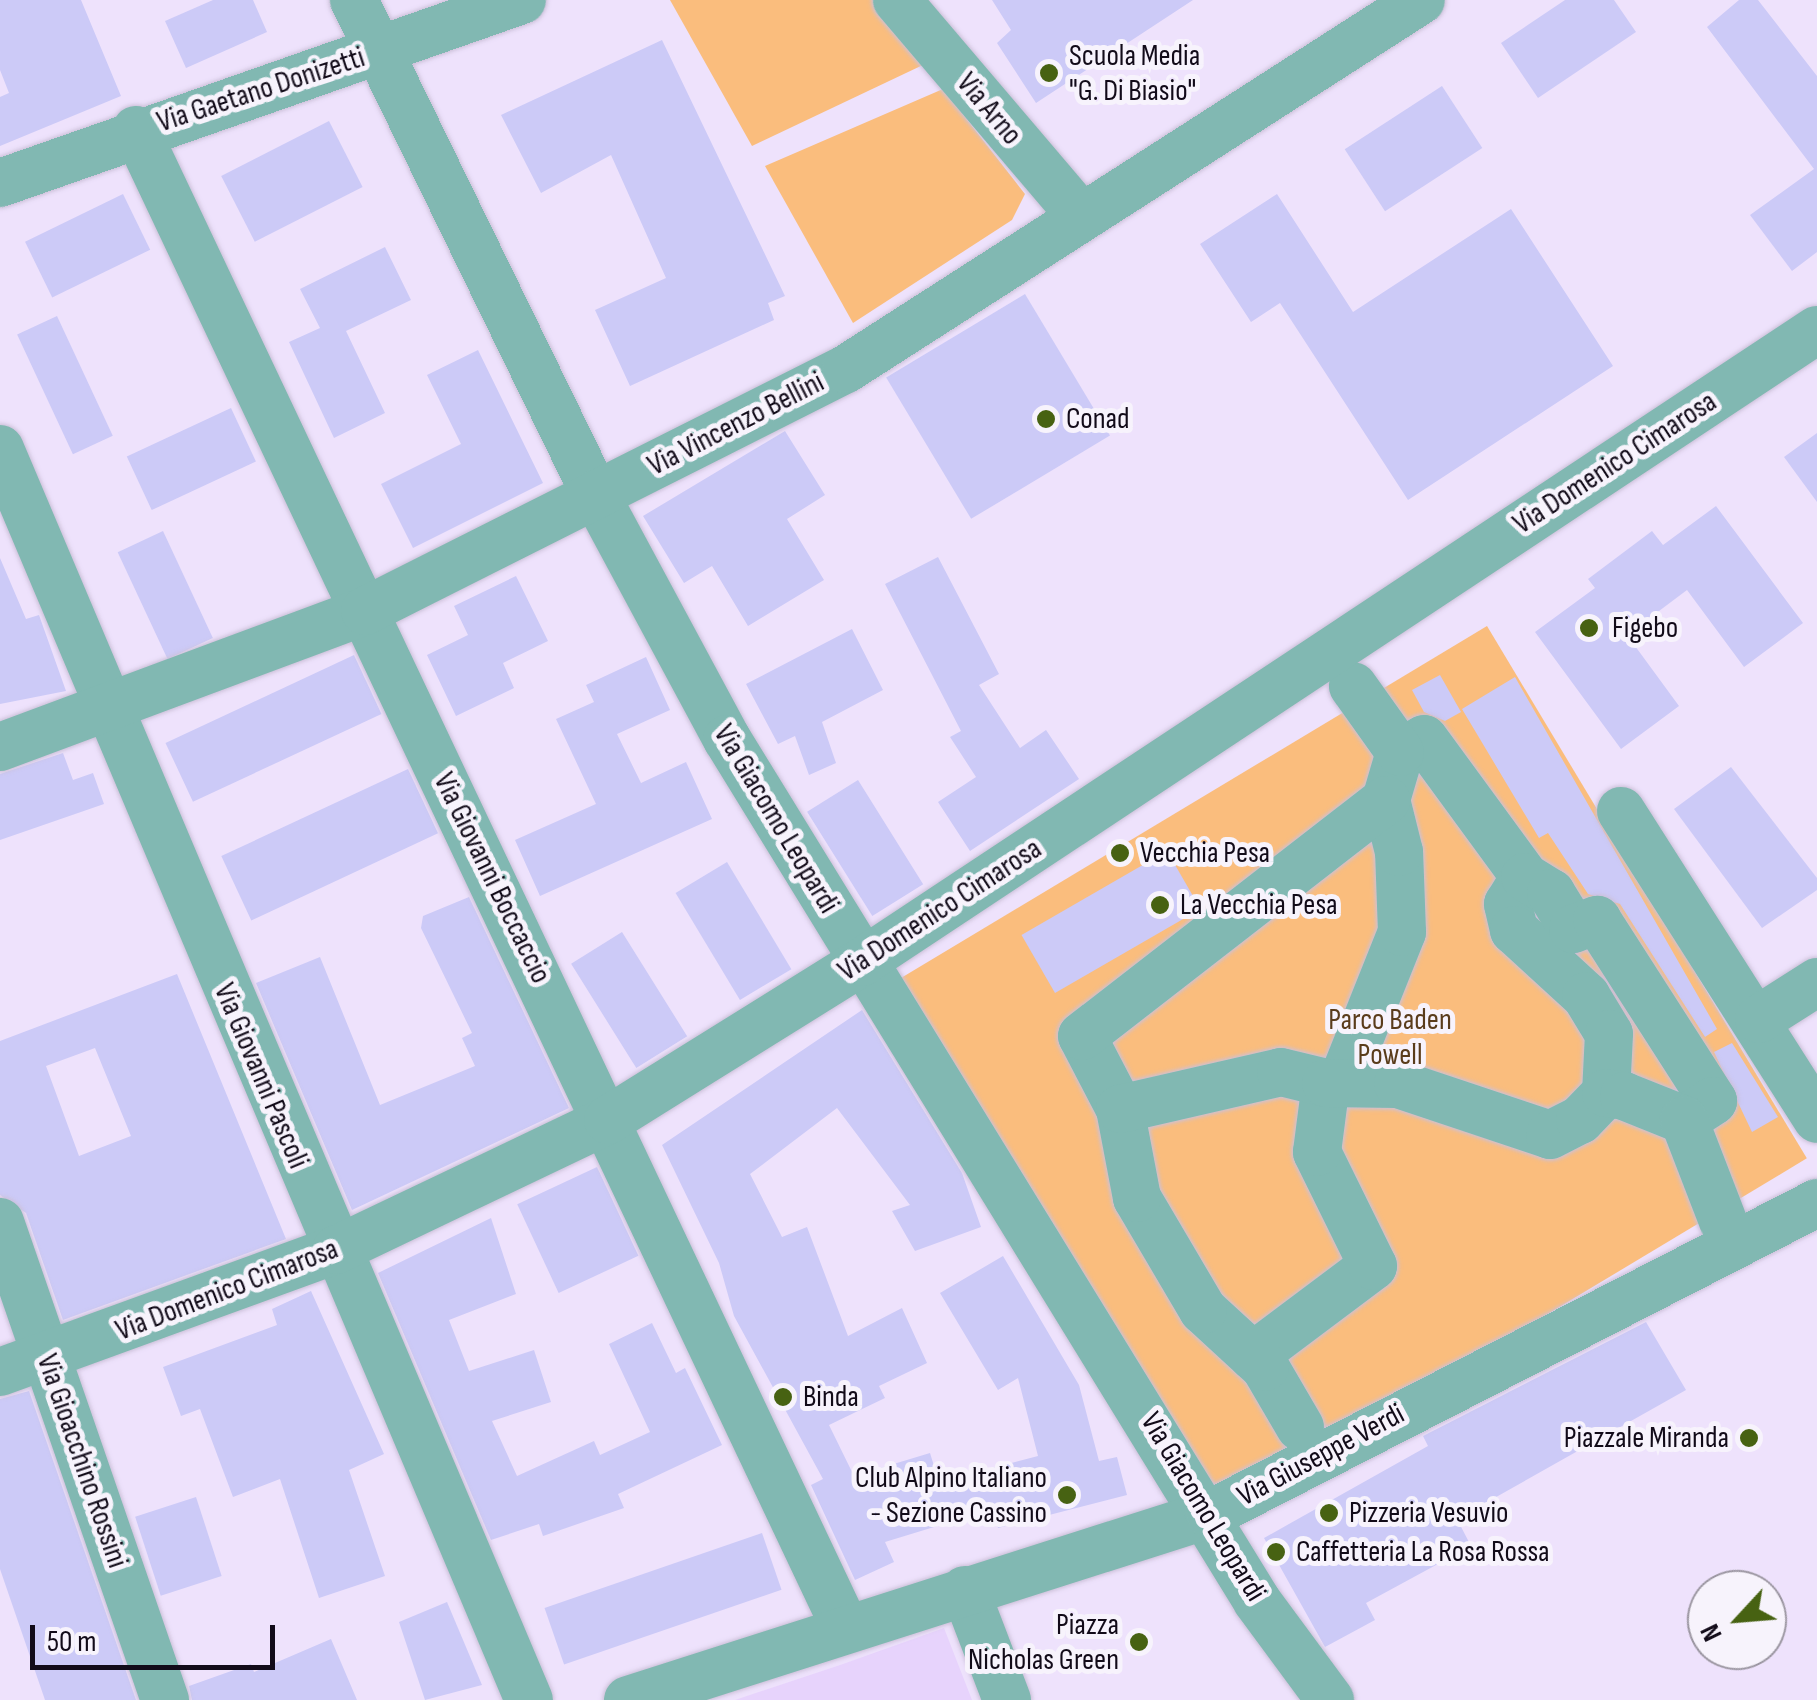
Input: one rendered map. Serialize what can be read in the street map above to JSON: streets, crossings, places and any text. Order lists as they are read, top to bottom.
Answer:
{
  "streets": {
    "street": [
      "Via Gaetano Donizetti",
      "Via Arno",
      "Via Vincenzo Bellini",
      "Via Domenico Cimarosa",
      "Via Giacomo Leopardi",
      "Via Giovanni Boccaccio",
      "Via Giovanni Pascoli",
      "Via Giuseppe Verdi",
      "Via Gioacchino Rossini"
    ]
  },
  "crossings": [
    ["Via Gaetano Donizetti", "Via Giacomo Leopardi"],
    ["Via Gaetano Donizetti", "Via Giovanni Boccaccio"],
    ["Via Arno", "Via Vincenzo Bellini"],
    ["Via Vincenzo Bellini", "Via Giacomo Leopardi"],
    ["Via Vincenzo Bellini", "Via Giovanni Boccaccio"],
    ["Via Vincenzo Bellini", "Via Giovanni Pascoli"],
    ["Via Domenico Cimarosa", "Via Giacomo Leopardi"],
    ["Via Domenico Cimarosa", "Via Giovanni Boccaccio"],
    ["Via Domenico Cimarosa", "Via Giovanni Pascoli"],
    ["Via Domenico Cimarosa", "Via Gioacchino Rossini"],
    ["Via Giacomo Leopardi", "Via Giuseppe Verdi"],
    ["Via Giovanni Boccaccio", "Via Giuseppe Verdi"]
  ],
  "parks": ["Parco Baden Powell"],
  "places": [
    "Scuola Media \"G. Di Biasio\"",
    "Conad",
    "Figebo",
    "Vecchia Pesa",
    "La Vecchia Pesa",
    "Binda",
    "Piazzale Miranda",
    "Club Alpino Italiano - Sezione Cassino",
    "Pizzeria Vesuvio",
    "Caffetteria La Rosa Rossa",
    "Piazza Nicholas Green"
  ],
  "scale_bar": "50 m",
  "north": "bottom left"
}
